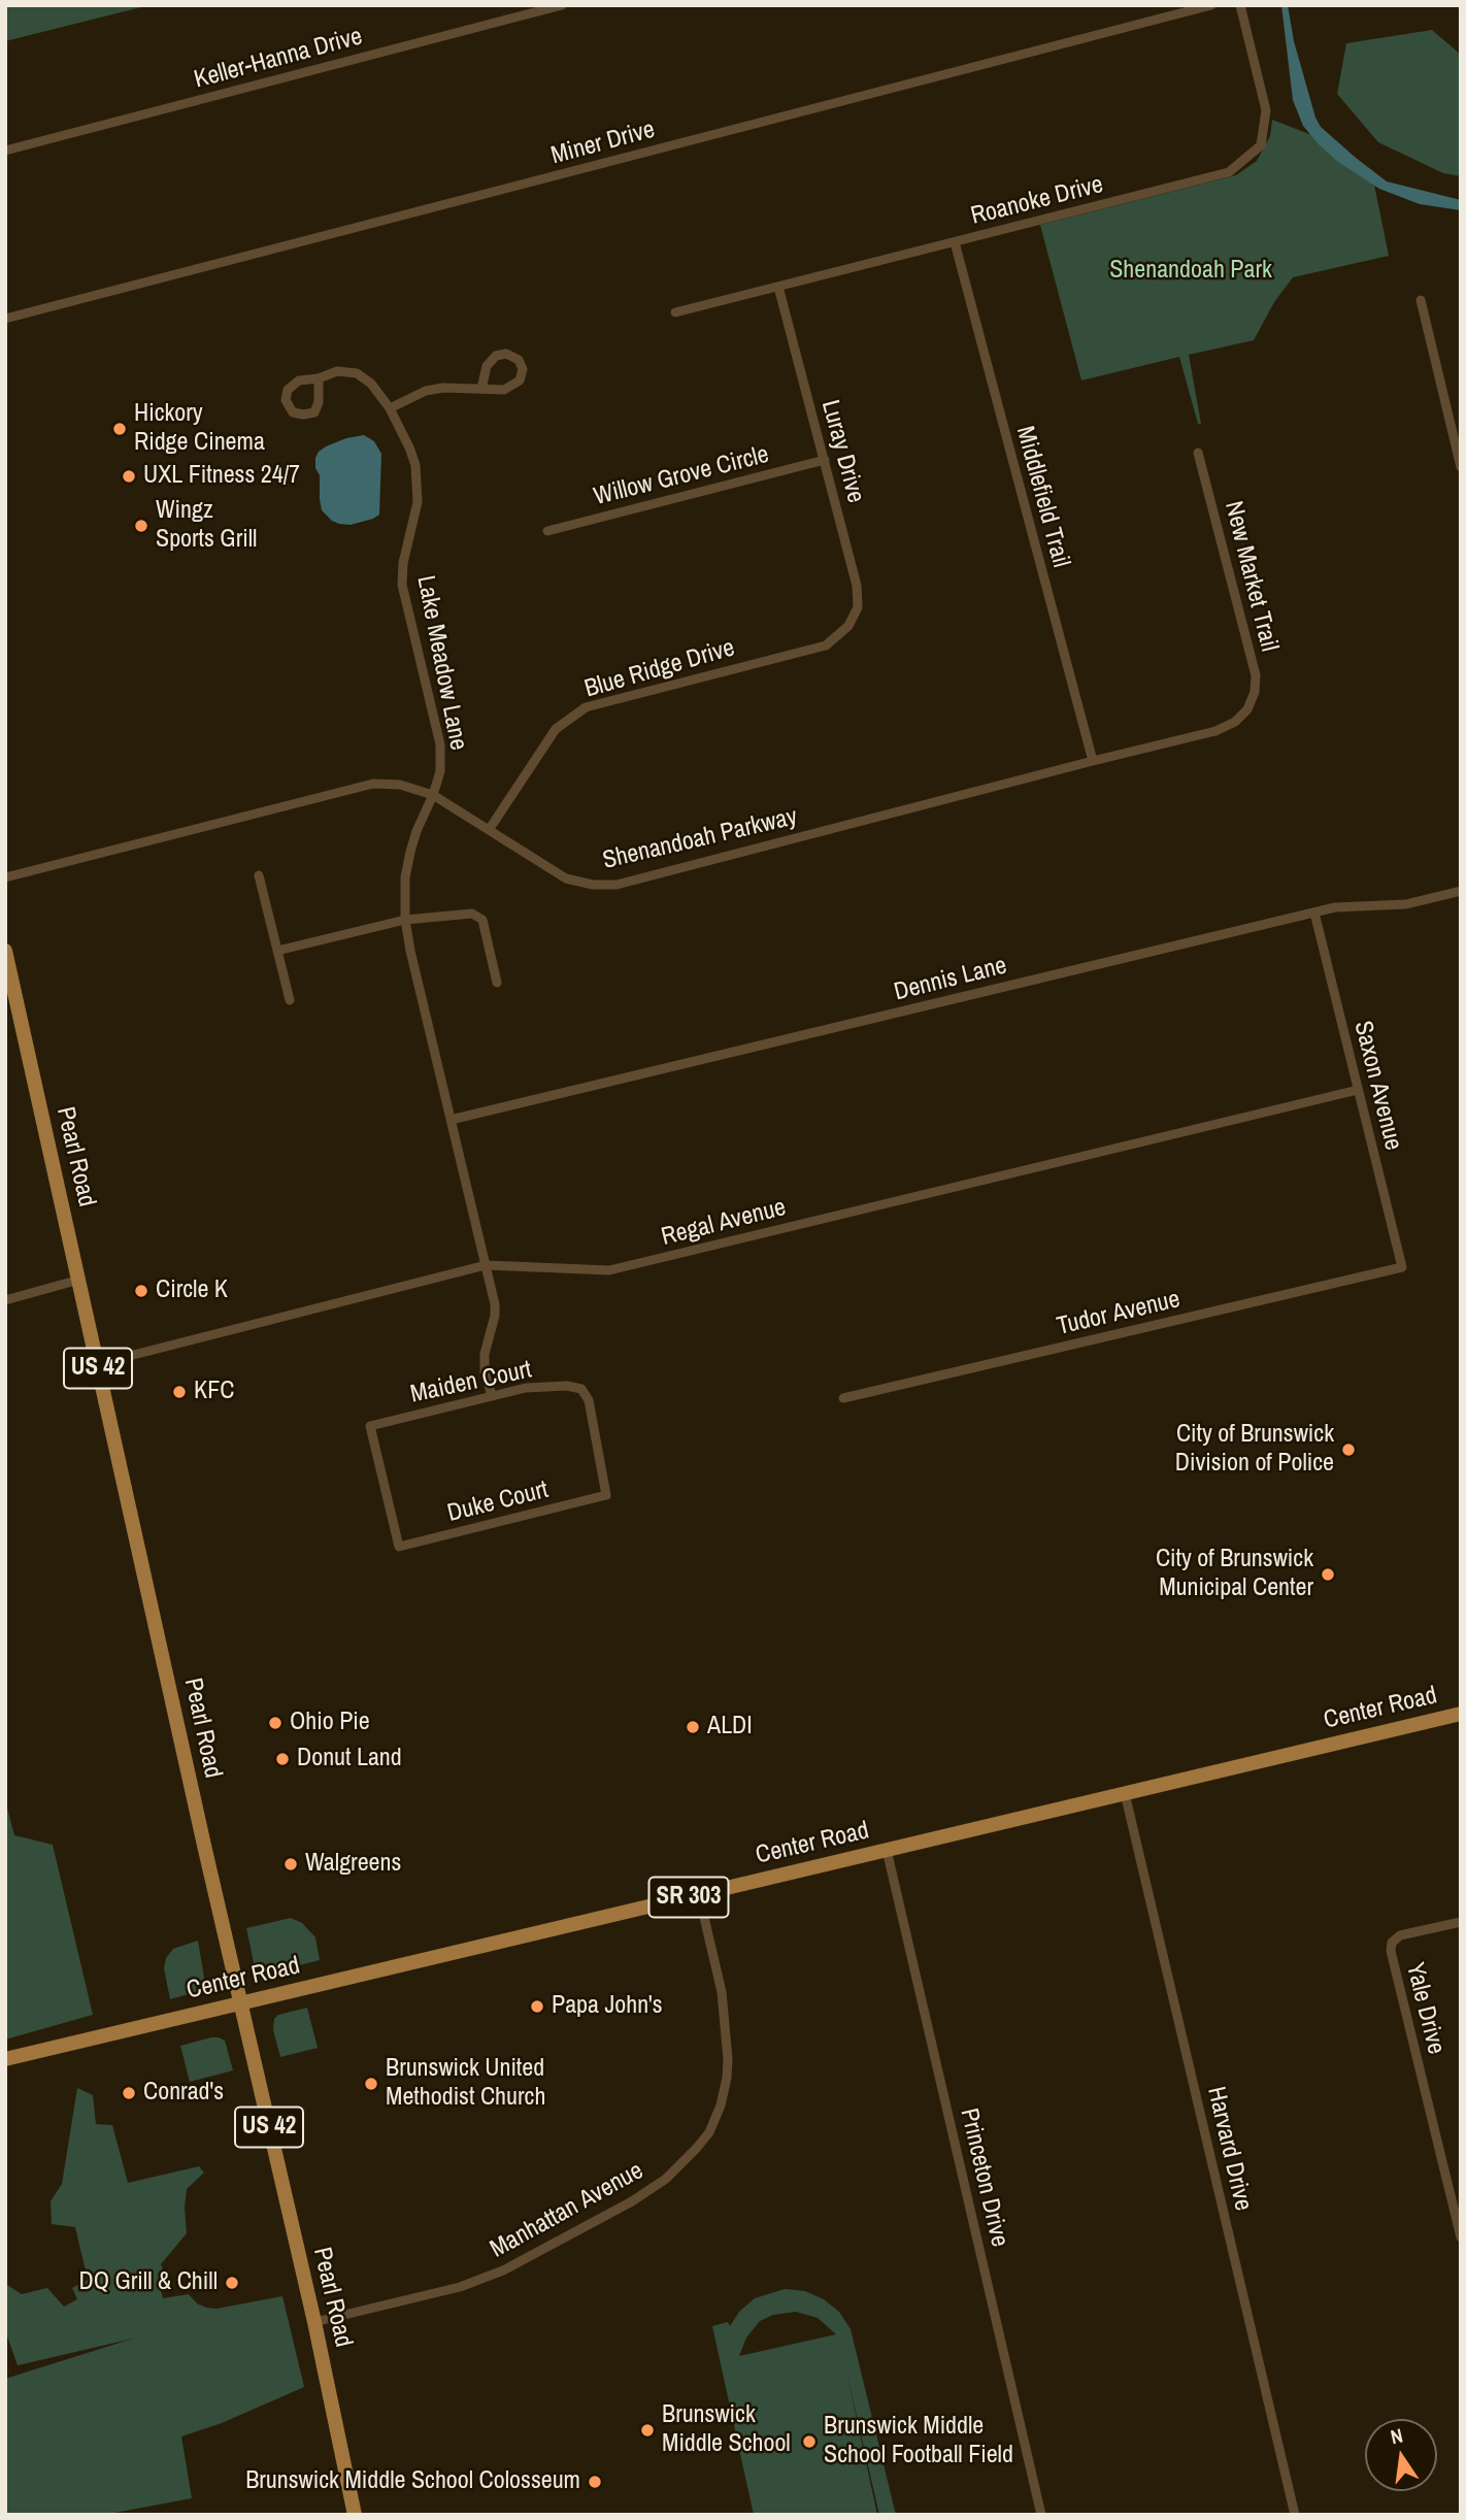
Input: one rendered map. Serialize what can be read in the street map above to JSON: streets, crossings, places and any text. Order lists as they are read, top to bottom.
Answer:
{
  "streets": {
    "main road": [
      "Pearl Road",
      "US 42",
      "Center Road",
      "SR 303"
    ],
    "street": [
      "Keller-Hanna Drive",
      "Miner Drive",
      "Roanoke Drive",
      "Luray Drive",
      "Willow Grove Circle",
      "Middlefield Trail",
      "New Market Trail",
      "Lake Meadow Lane",
      "Blue Ridge Drive",
      "Shenandoah Parkway",
      "Dennis Lane",
      "Saxon Avenue",
      "Regal Avenue",
      "Tudor Avenue",
      "Maiden Court",
      "Duke Court",
      "Yale Drive",
      "Harvard Drive",
      "Princeton Drive",
      "Manhattan Avenue"
    ]
  },
  "crossings": [
    ["Roanoke Drive", "Luray Drive"],
    ["Roanoke Drive", "Middlefield Trail"],
    ["Luray Drive", "Willow Grove Circle"],
    ["Luray Drive", "Blue Ridge Drive"],
    ["Middlefield Trail", "Shenandoah Parkway"],
    ["New Market Trail", "Shenandoah Parkway"],
    ["Lake Meadow Lane", "Shenandoah Parkway"],
    ["Lake Meadow Lane", "Dennis Lane"],
    ["Lake Meadow Lane", "Regal Avenue"],
    ["Lake Meadow Lane", "Maiden Court"],
    ["Blue Ridge Drive", "Shenandoah Parkway"],
    ["Dennis Lane", "Saxon Avenue"],
    ["Saxon Avenue", "Regal Avenue"],
    ["Saxon Avenue", "Tudor Avenue"],
    ["Pearl Road", "Regal Avenue"],
    ["Pearl Road", "Center Road"],
    ["Pearl Road", "Manhattan Avenue"],
    ["Maiden Court", "Duke Court"],
    ["Center Road", "Harvard Drive"],
    ["Center Road", "Princeton Drive"],
    ["Center Road", "Manhattan Avenue"]
  ],
  "parks": ["Shenandoah Park"],
  "places": [
    "Hickory Ridge Cinema",
    "UXL Fitness 24/7",
    "Wingz Sports Grill",
    "Circle K",
    "KFC",
    "City of Brunswick Division of Police",
    "City of Brunswick Municipal Center",
    "Ohio Pie",
    "ALDI",
    "Donut Land",
    "Walgreens",
    "Papa John's",
    "Brunswick United Methodist Church",
    "Conrad's",
    "DQ Grill & Chill",
    "Brunswick Middle School",
    "Brunswick Middle School Football Field",
    "Brunswick Middle School Colosseum"
  ],
  "north": "top"
}
